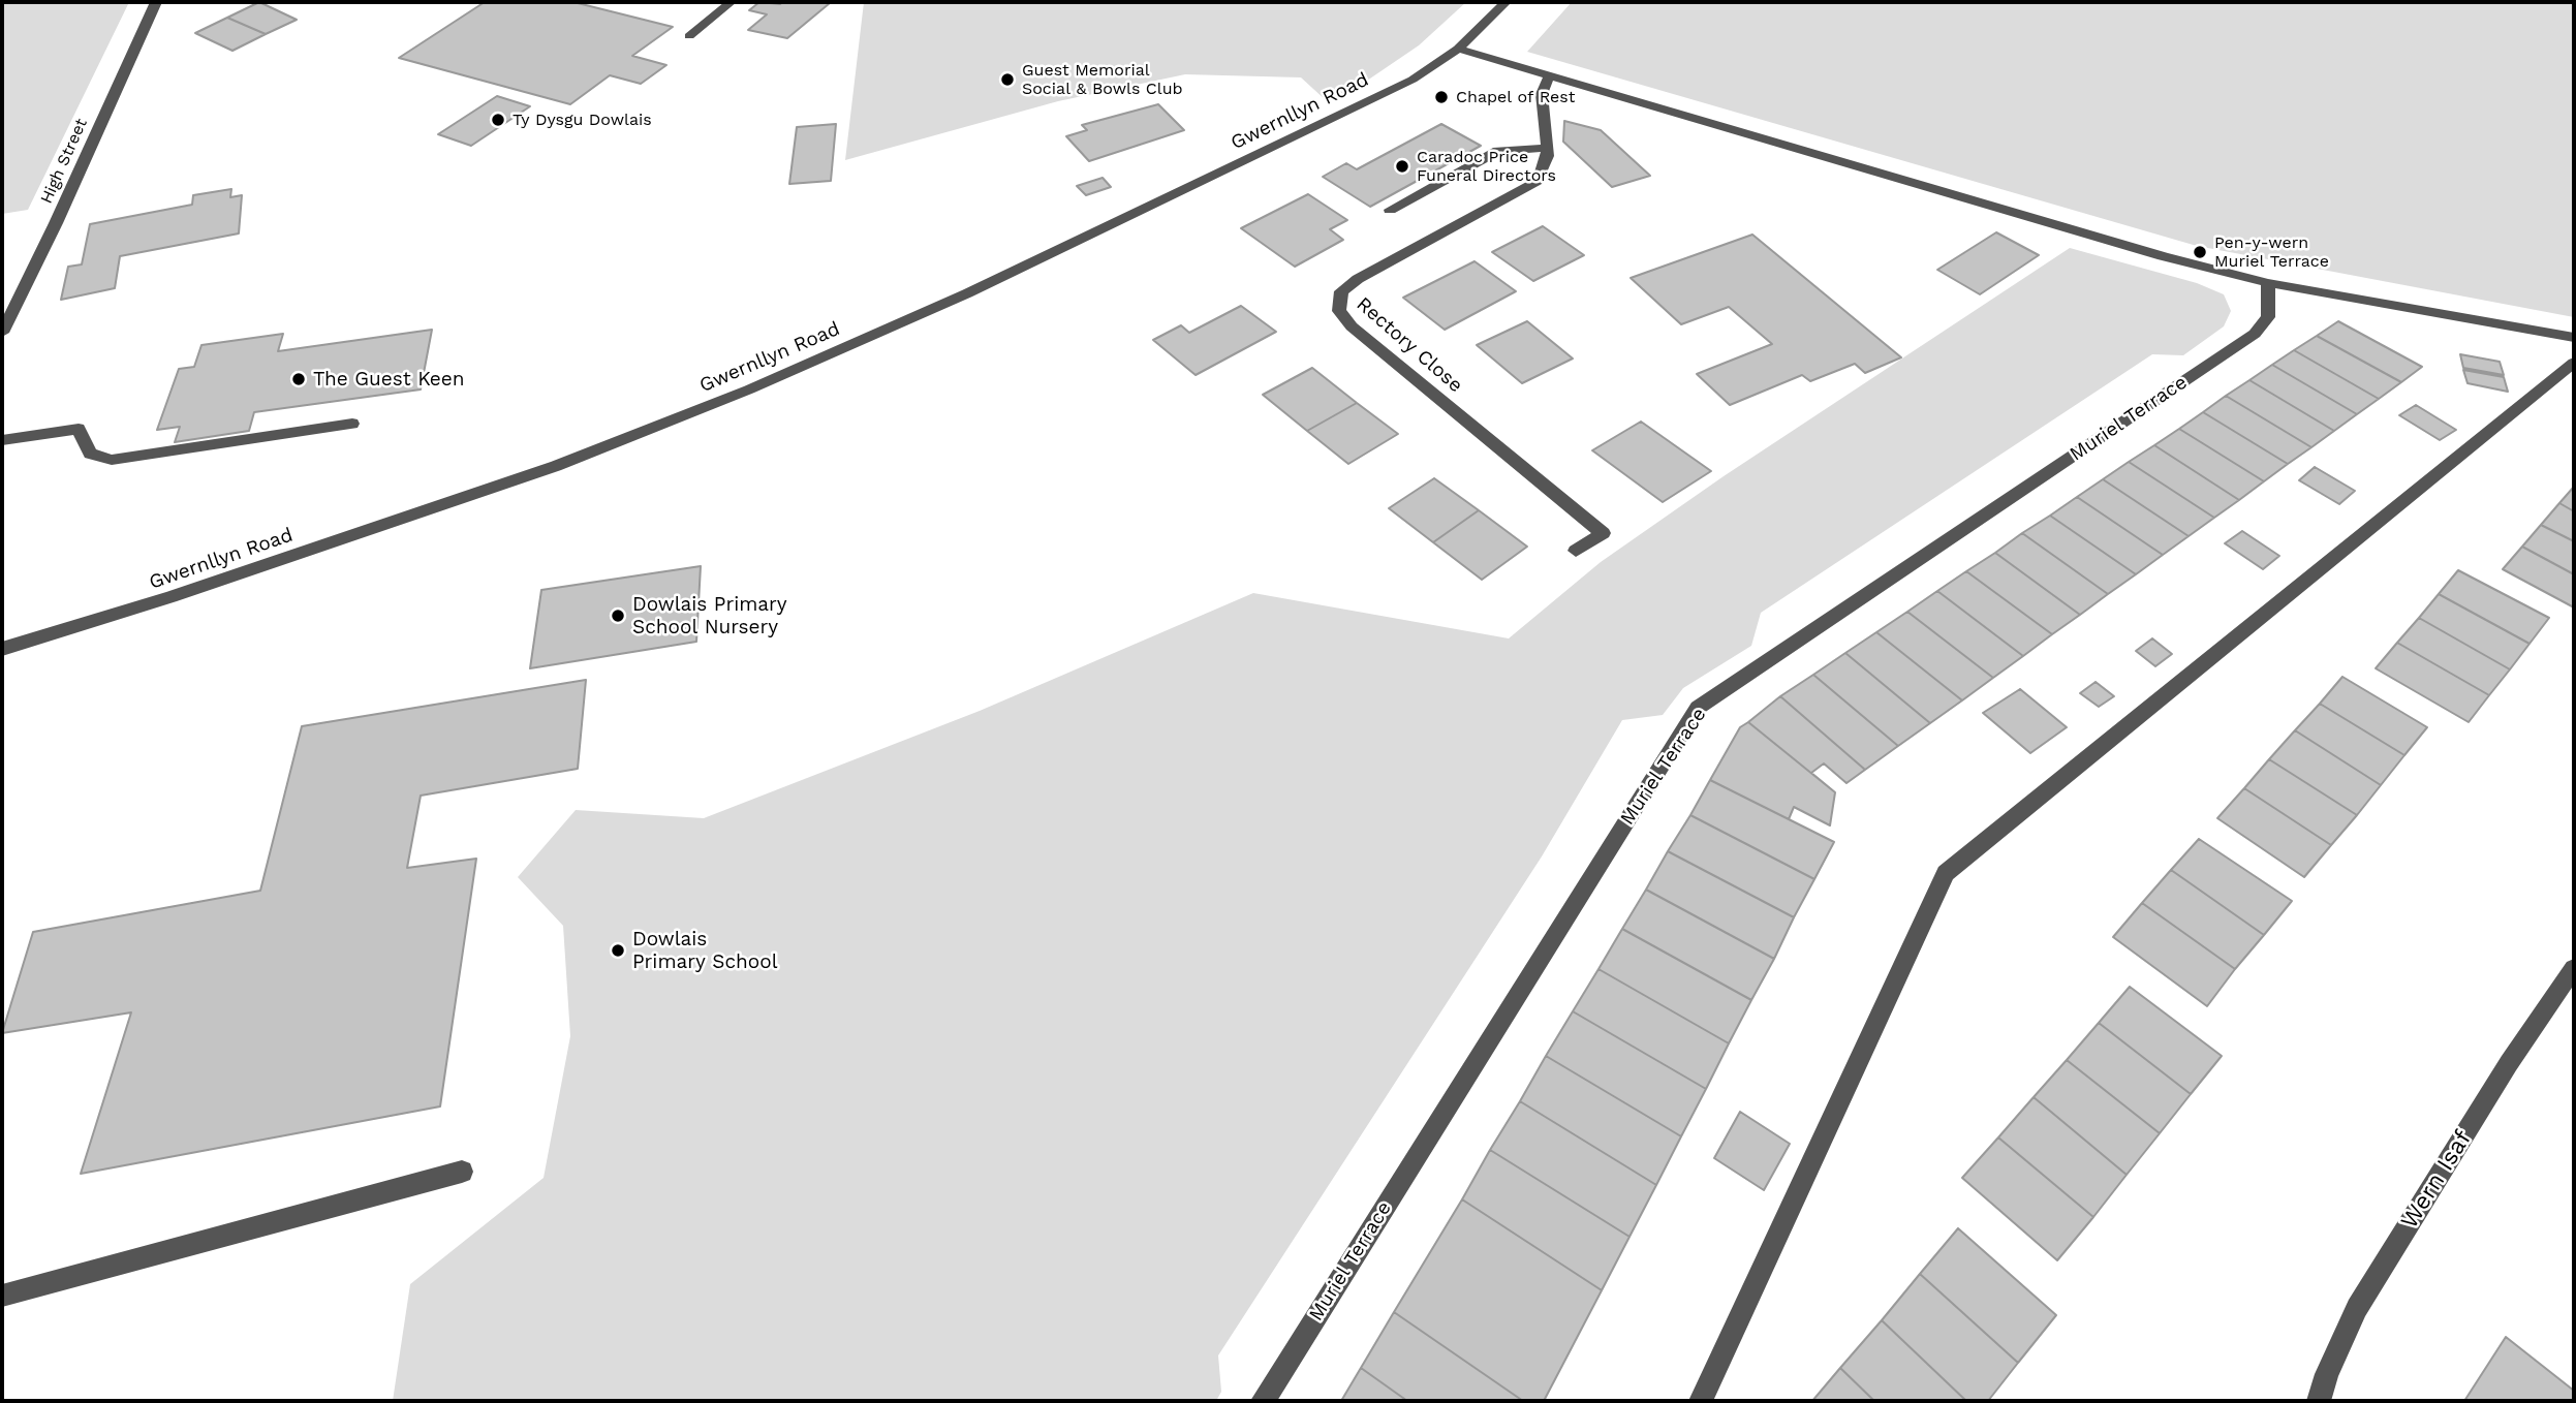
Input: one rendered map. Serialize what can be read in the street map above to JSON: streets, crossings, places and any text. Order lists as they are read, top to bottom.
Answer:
{
  "streets": {
    "street": [
      "Gwernllyn Road",
      "High Street",
      "Rectory Close",
      "Muriel Terrace",
      "Wern Isaf"
    ]
  },
  "places": [
    "Guest Memorial Social & Bowls Club",
    "Chapel of Rest",
    "Ty Dysgu Dowlais",
    "Caradoc Price Funeral Directors",
    "Pen-y-wern Muriel Terrace",
    "The Guest Keen",
    "Dowlais Primary School Nursery",
    "Dowlais Primary School"
  ]
}
